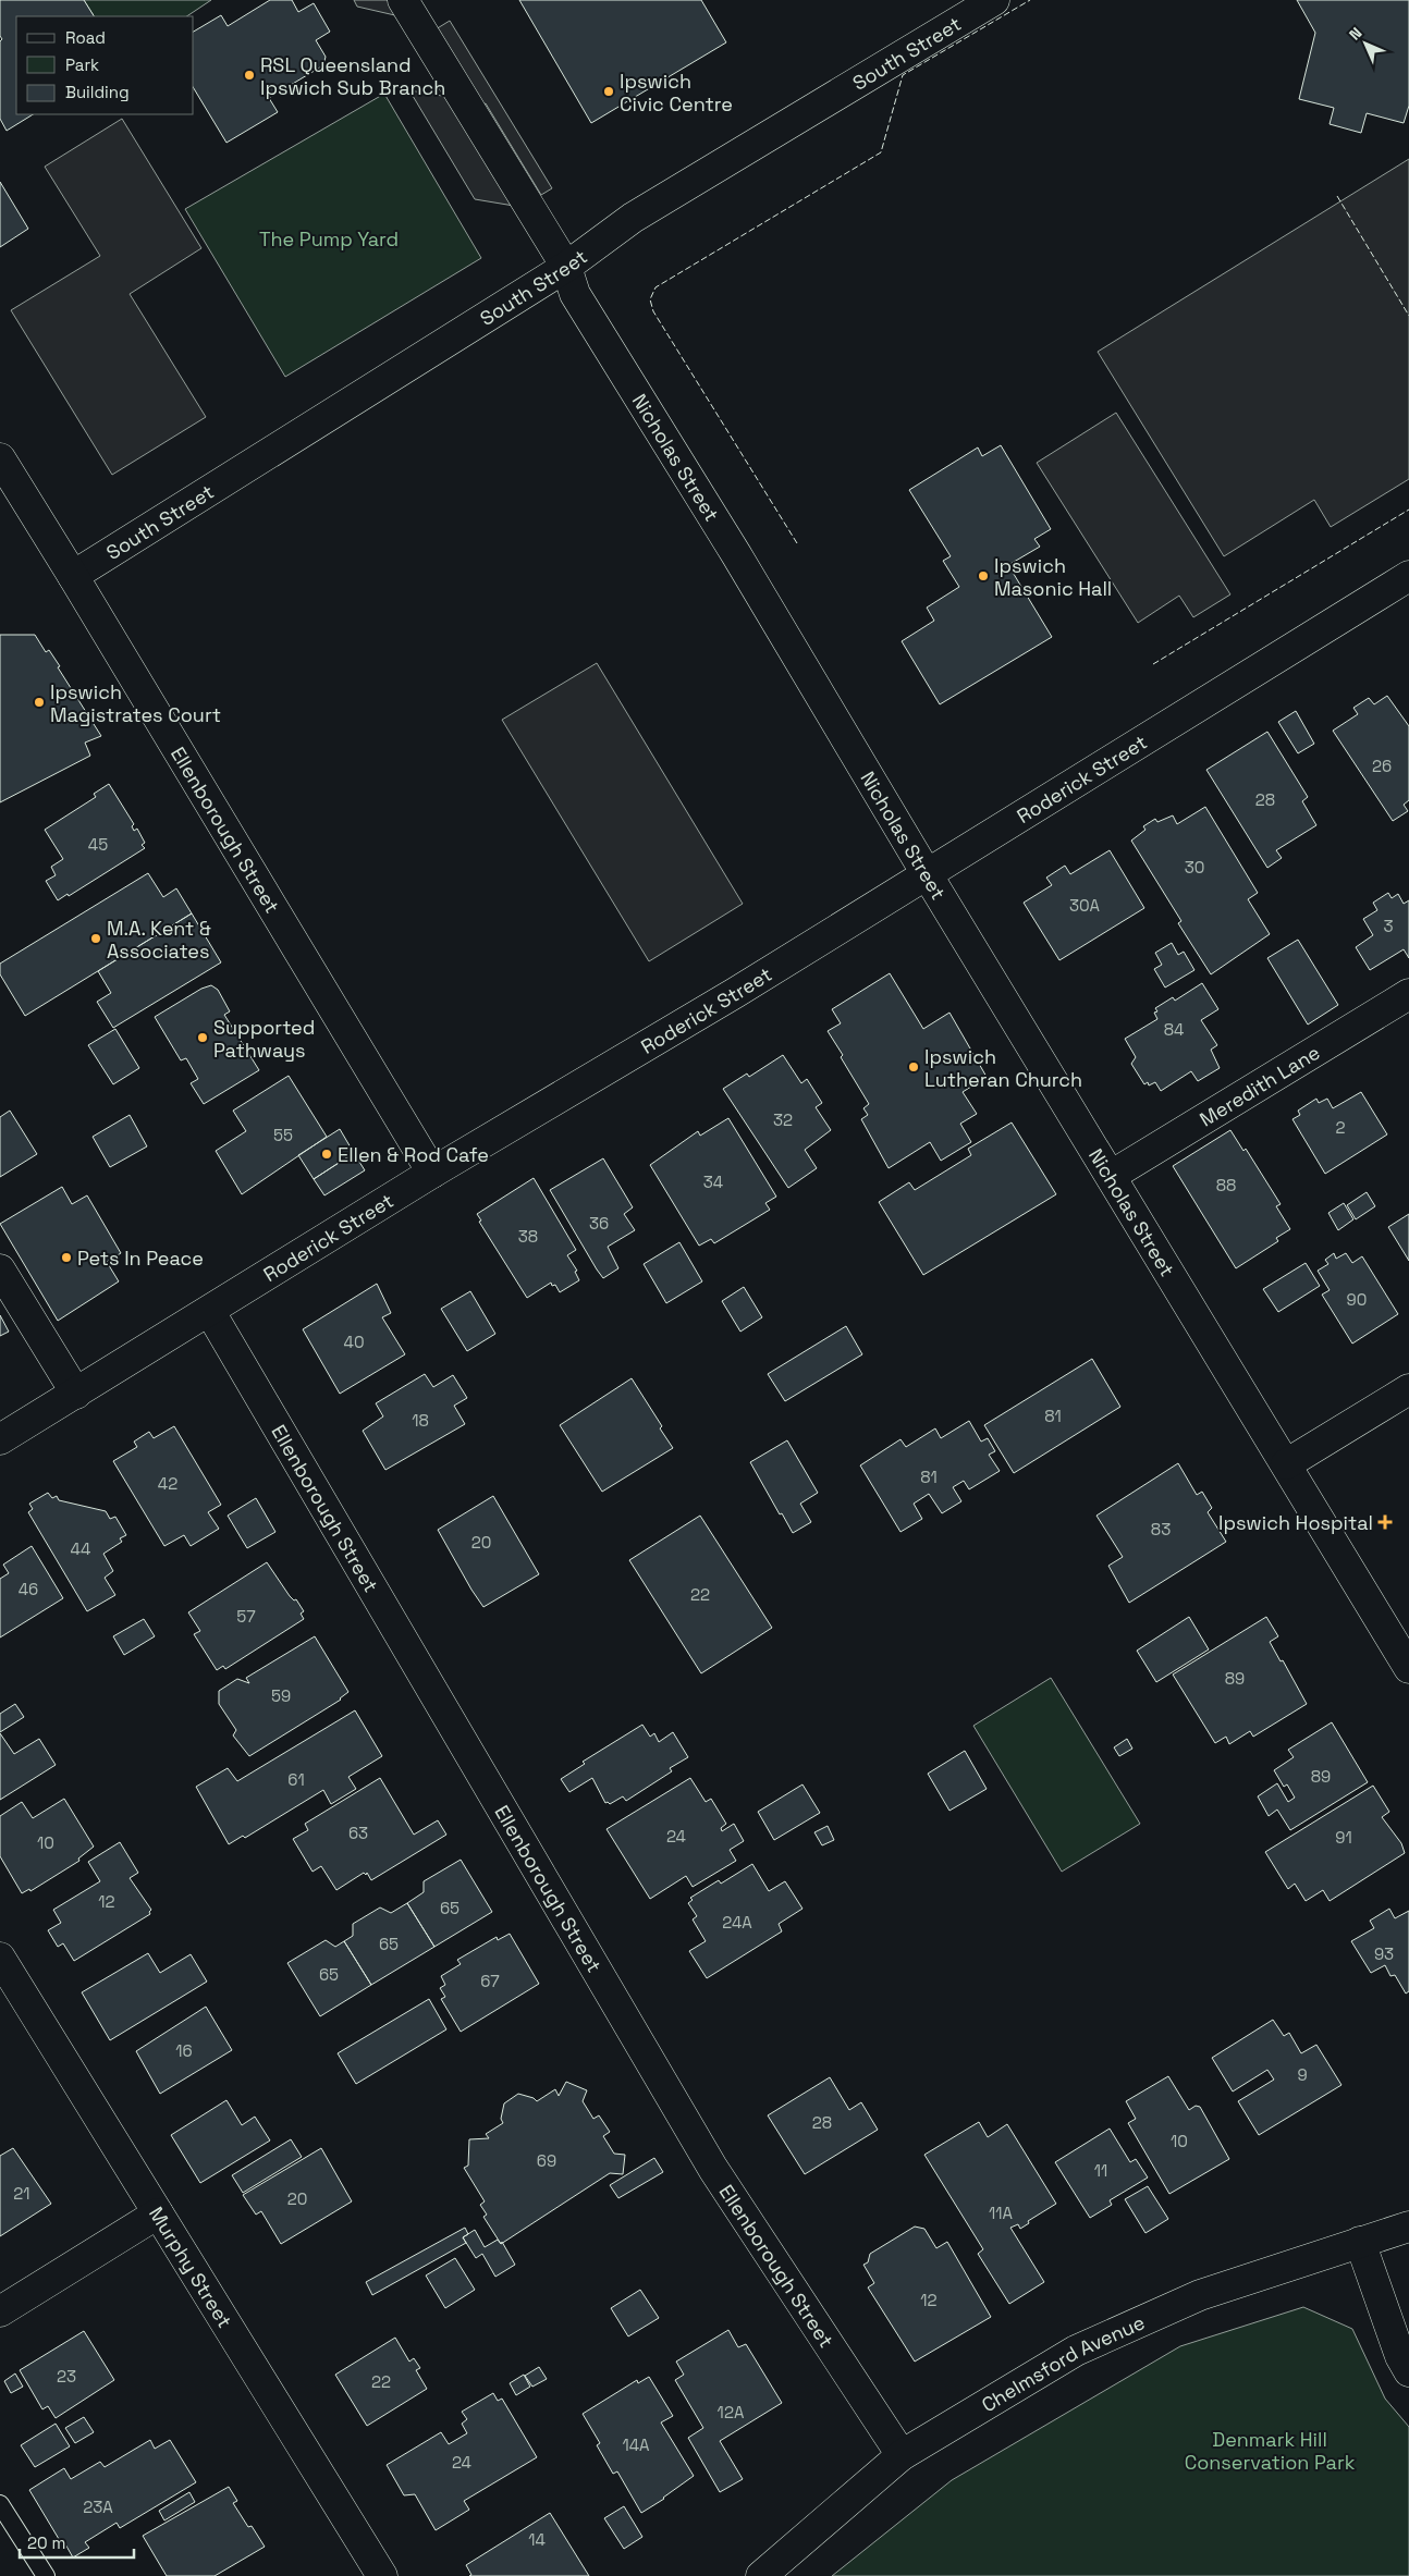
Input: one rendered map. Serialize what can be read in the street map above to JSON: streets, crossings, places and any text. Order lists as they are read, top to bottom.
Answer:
{
  "streets": {
    "street": [
      "South Street",
      "Nicholas Street",
      "Roderick Street",
      "Ellenborough Street",
      "Meredith Lane",
      "Murphy Street",
      "Chelmsford Avenue"
    ]
  },
  "crossings": [
    ["South Street", "Nicholas Street"],
    ["South Street", "Ellenborough Street"],
    ["Nicholas Street", "Roderick Street"],
    ["Nicholas Street", "Meredith Lane"],
    ["Roderick Street", "Ellenborough Street"],
    ["Ellenborough Street", "Chelmsford Avenue"]
  ],
  "parks": ["The Pump Yard", "Denmark Hill Conservation Park"],
  "places": {
    "other": [
      "RSL Queensland Ipswich Sub Branch",
      "Ipswich Civic Centre",
      "Ipswich Masonic Hall",
      "Ipswich Magistrates Court",
      "M.A. Kent & Associates",
      "Supported Pathways",
      "Ipswich Lutheran Church",
      "Ellen & Rod Cafe",
      "Pets In Peace"
    ],
    "health": ["Ipswich Hospital"]
  },
  "house_numbers": [
    "26",
    "28",
    "45",
    "30",
    "30A",
    "3",
    "84",
    "32",
    "2",
    "55",
    "34",
    "88",
    "36",
    "38",
    "90",
    "40",
    "81",
    "18",
    "81",
    "42",
    "83",
    "20",
    "44",
    "46",
    "22",
    "57",
    "89",
    "59",
    "89",
    "61",
    "63",
    "24",
    "91",
    "10",
    "12",
    "65",
    "24A",
    "65",
    "93",
    "65",
    "67",
    "16",
    "9",
    "28",
    "10",
    "69",
    "11",
    "21",
    "20",
    "11A",
    "12",
    "23",
    "22",
    "12A",
    "14A",
    "24",
    "23A",
    "14"
  ],
  "legend": ["Road", "Park", "Building"],
  "scale_bar": "20 m",
  "north": "top left"
}
